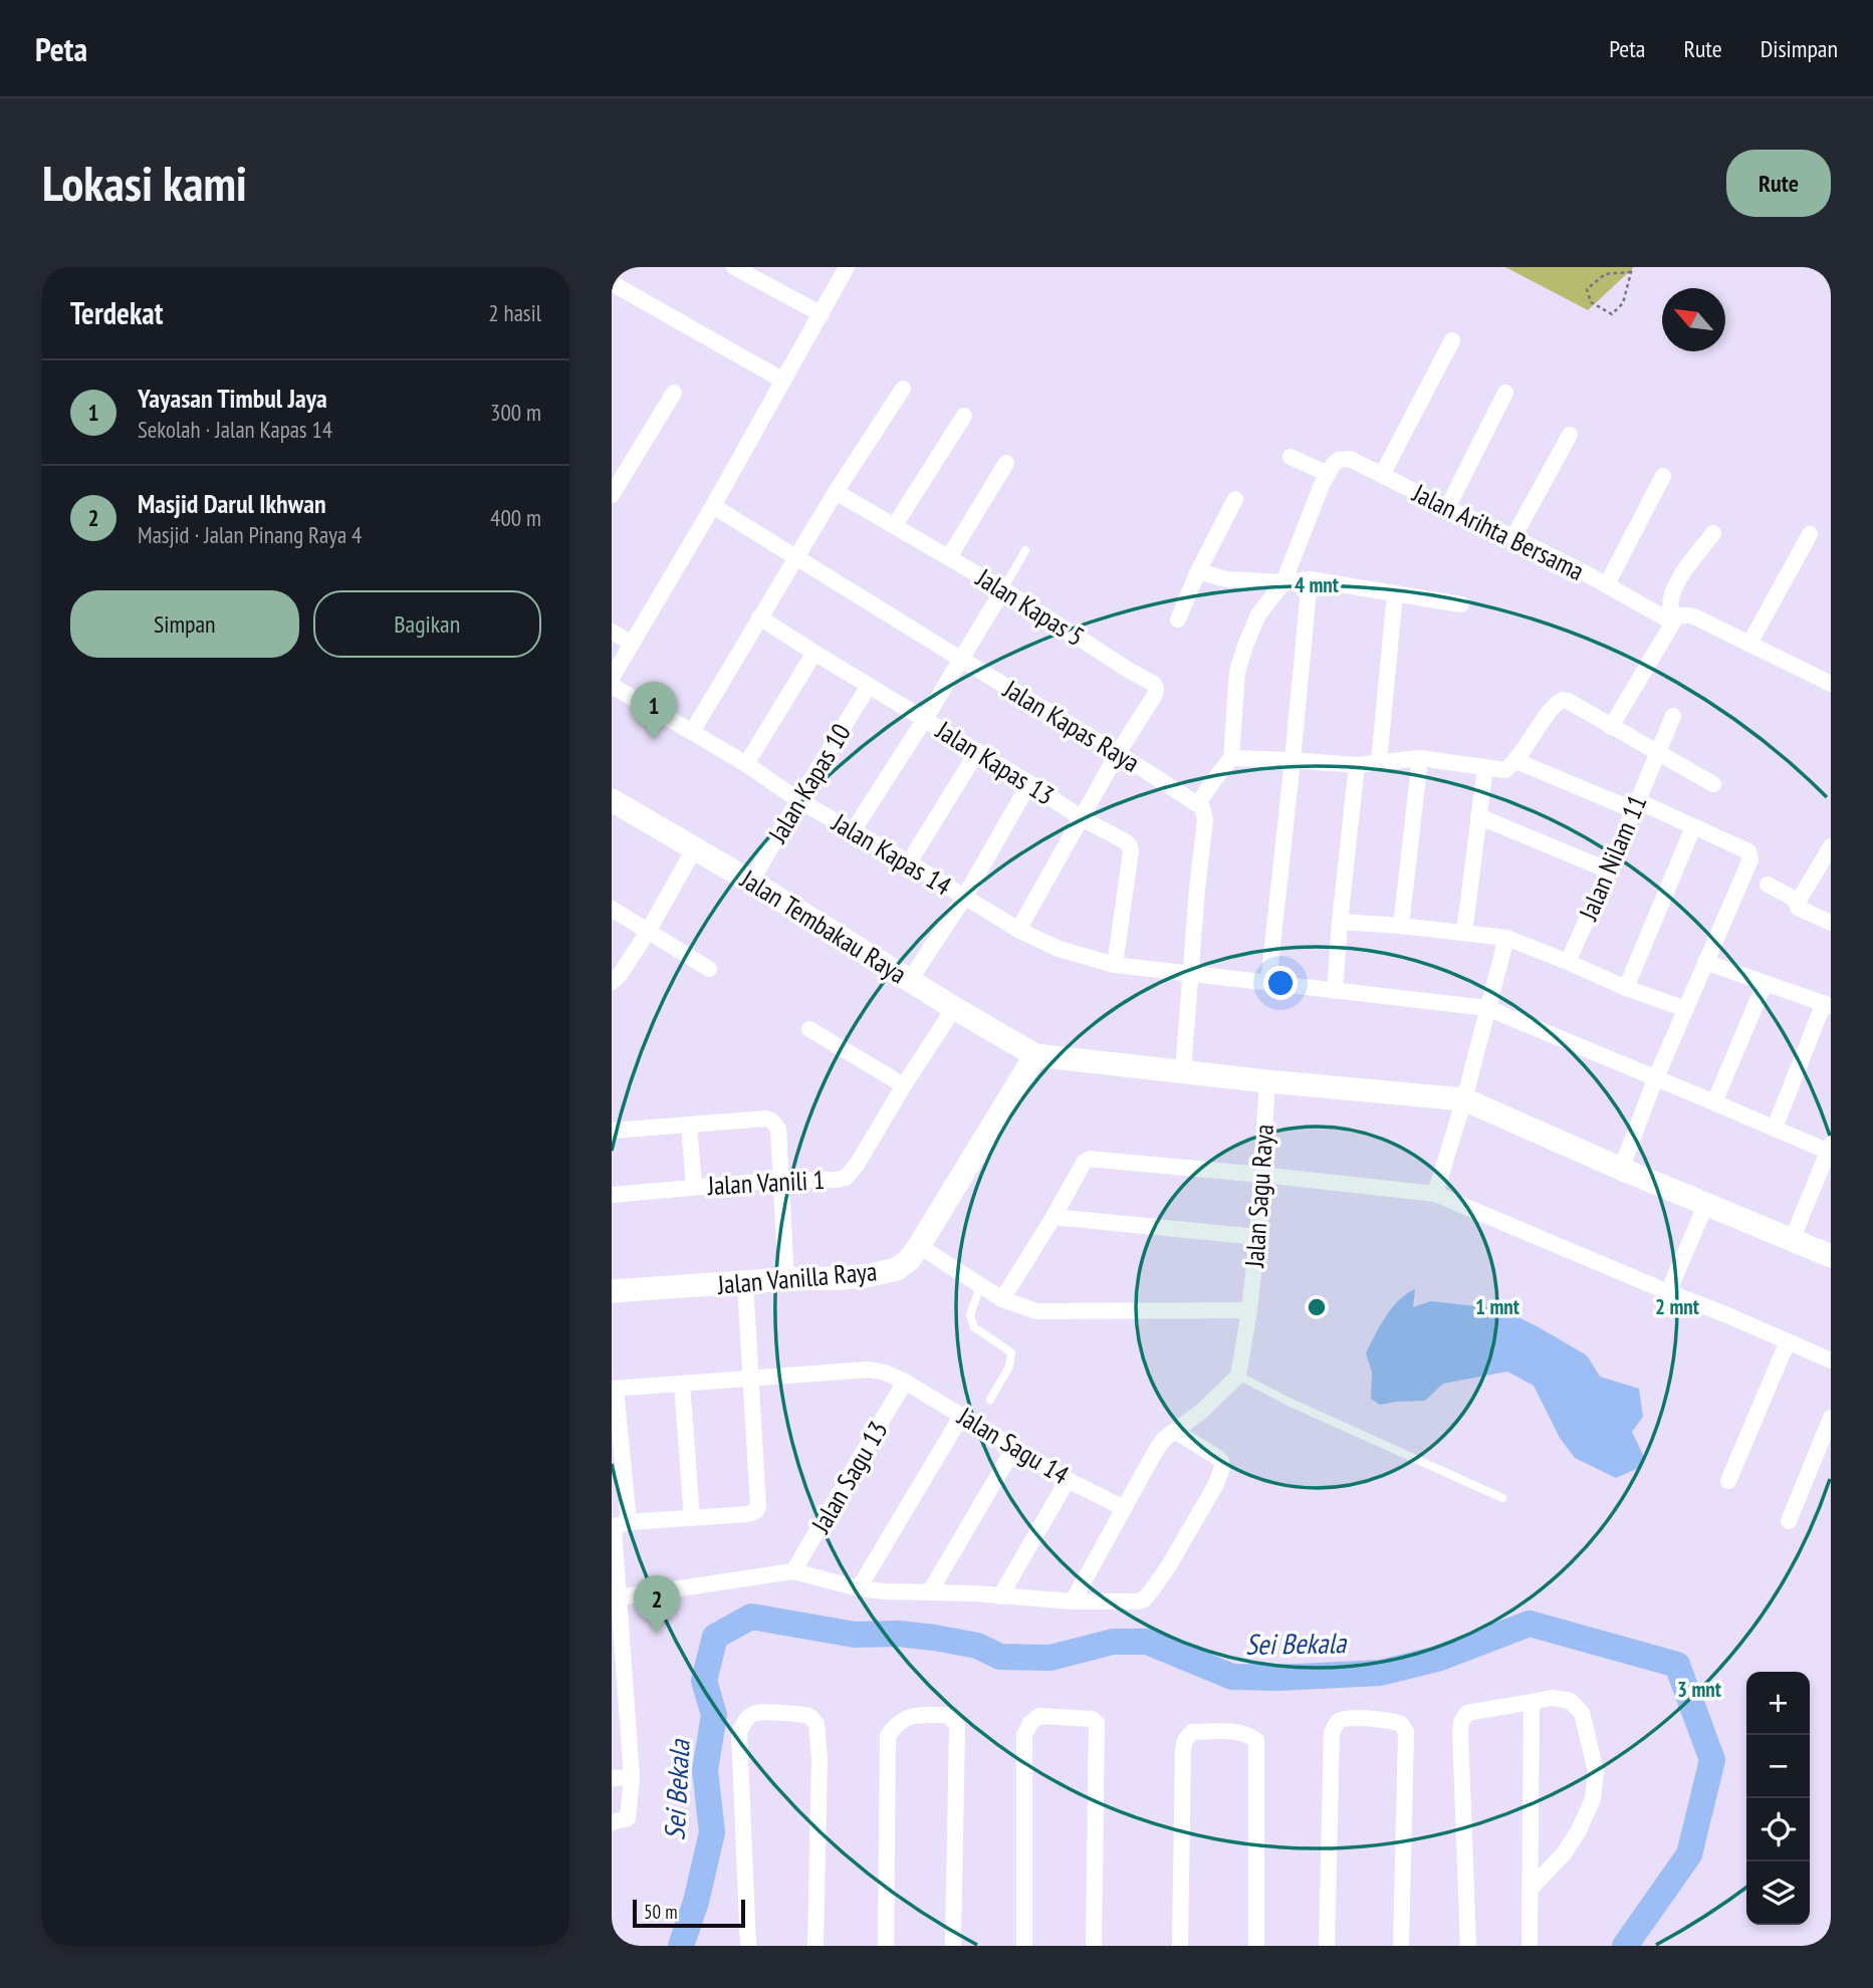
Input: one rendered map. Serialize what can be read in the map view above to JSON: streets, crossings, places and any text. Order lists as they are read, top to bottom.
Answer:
{
  "streets": {
    "street": [
      "Jalan Arihta Bersama",
      "Jalan Kapas 5",
      "Jalan Kapas Raya",
      "Jalan Kapas 13",
      "Jalan Kapas 10",
      "Jalan Kapas 14",
      "Jalan Nilam 11",
      "Jalan Tembakau Raya",
      "Jalan Vanili 1",
      "Jalan Sagu Raya",
      "Jalan Vanilla Raya",
      "Jalan Sagu 14",
      "Jalan Sagu 13"
    ]
  },
  "crossings": [
    ["Jalan Kapas 5", "Jalan Kapas Raya"],
    ["Jalan Kapas 13", "Jalan Kapas 10"],
    ["Jalan Kapas 13", "Jalan Kapas 14"],
    ["Jalan Kapas 10", "Jalan Kapas 14"],
    ["Jalan Kapas 10", "Jalan Tembakau Raya"],
    ["Jalan Tembakau Raya", "Jalan Vanili 1"],
    ["Jalan Tembakau Raya", "Jalan Vanilla Raya"],
    ["Jalan Sagu 14", "Jalan Sagu 13"]
  ],
  "water": ["Sei Bekala"],
  "scale_bar": "50 m",
  "north": "top left",
  "page": {
    "header": "Peta",
    "nav": ["Peta", "Rute", "Disimpan"],
    "buttons": [
      "Rute",
      ["Simpan", "Bagikan"]
    ],
    "title": "Lokasi kami",
    "heading": ["Terdekat", "2 hasil"],
    "list": [
      {
        "mark": "1",
        "name": "Yayasan Timbul Jaya",
        "note": "Sekolah · Jalan Kapas 14",
        "value": "300 m"
      },
      {
        "mark": "2",
        "name": "Masjid Darul Ikhwan",
        "note": "Masjid · Jalan Pinang Raya 4",
        "value": "400 m"
      }
    ],
    "pins": ["1", "2"],
    "map_buttons": ["+", "−"],
    "scale": "50 m"
  },
  "rings": [
    "4 mnt",
    "1 mnt",
    "2 mnt",
    "3 mnt"
  ]
}
